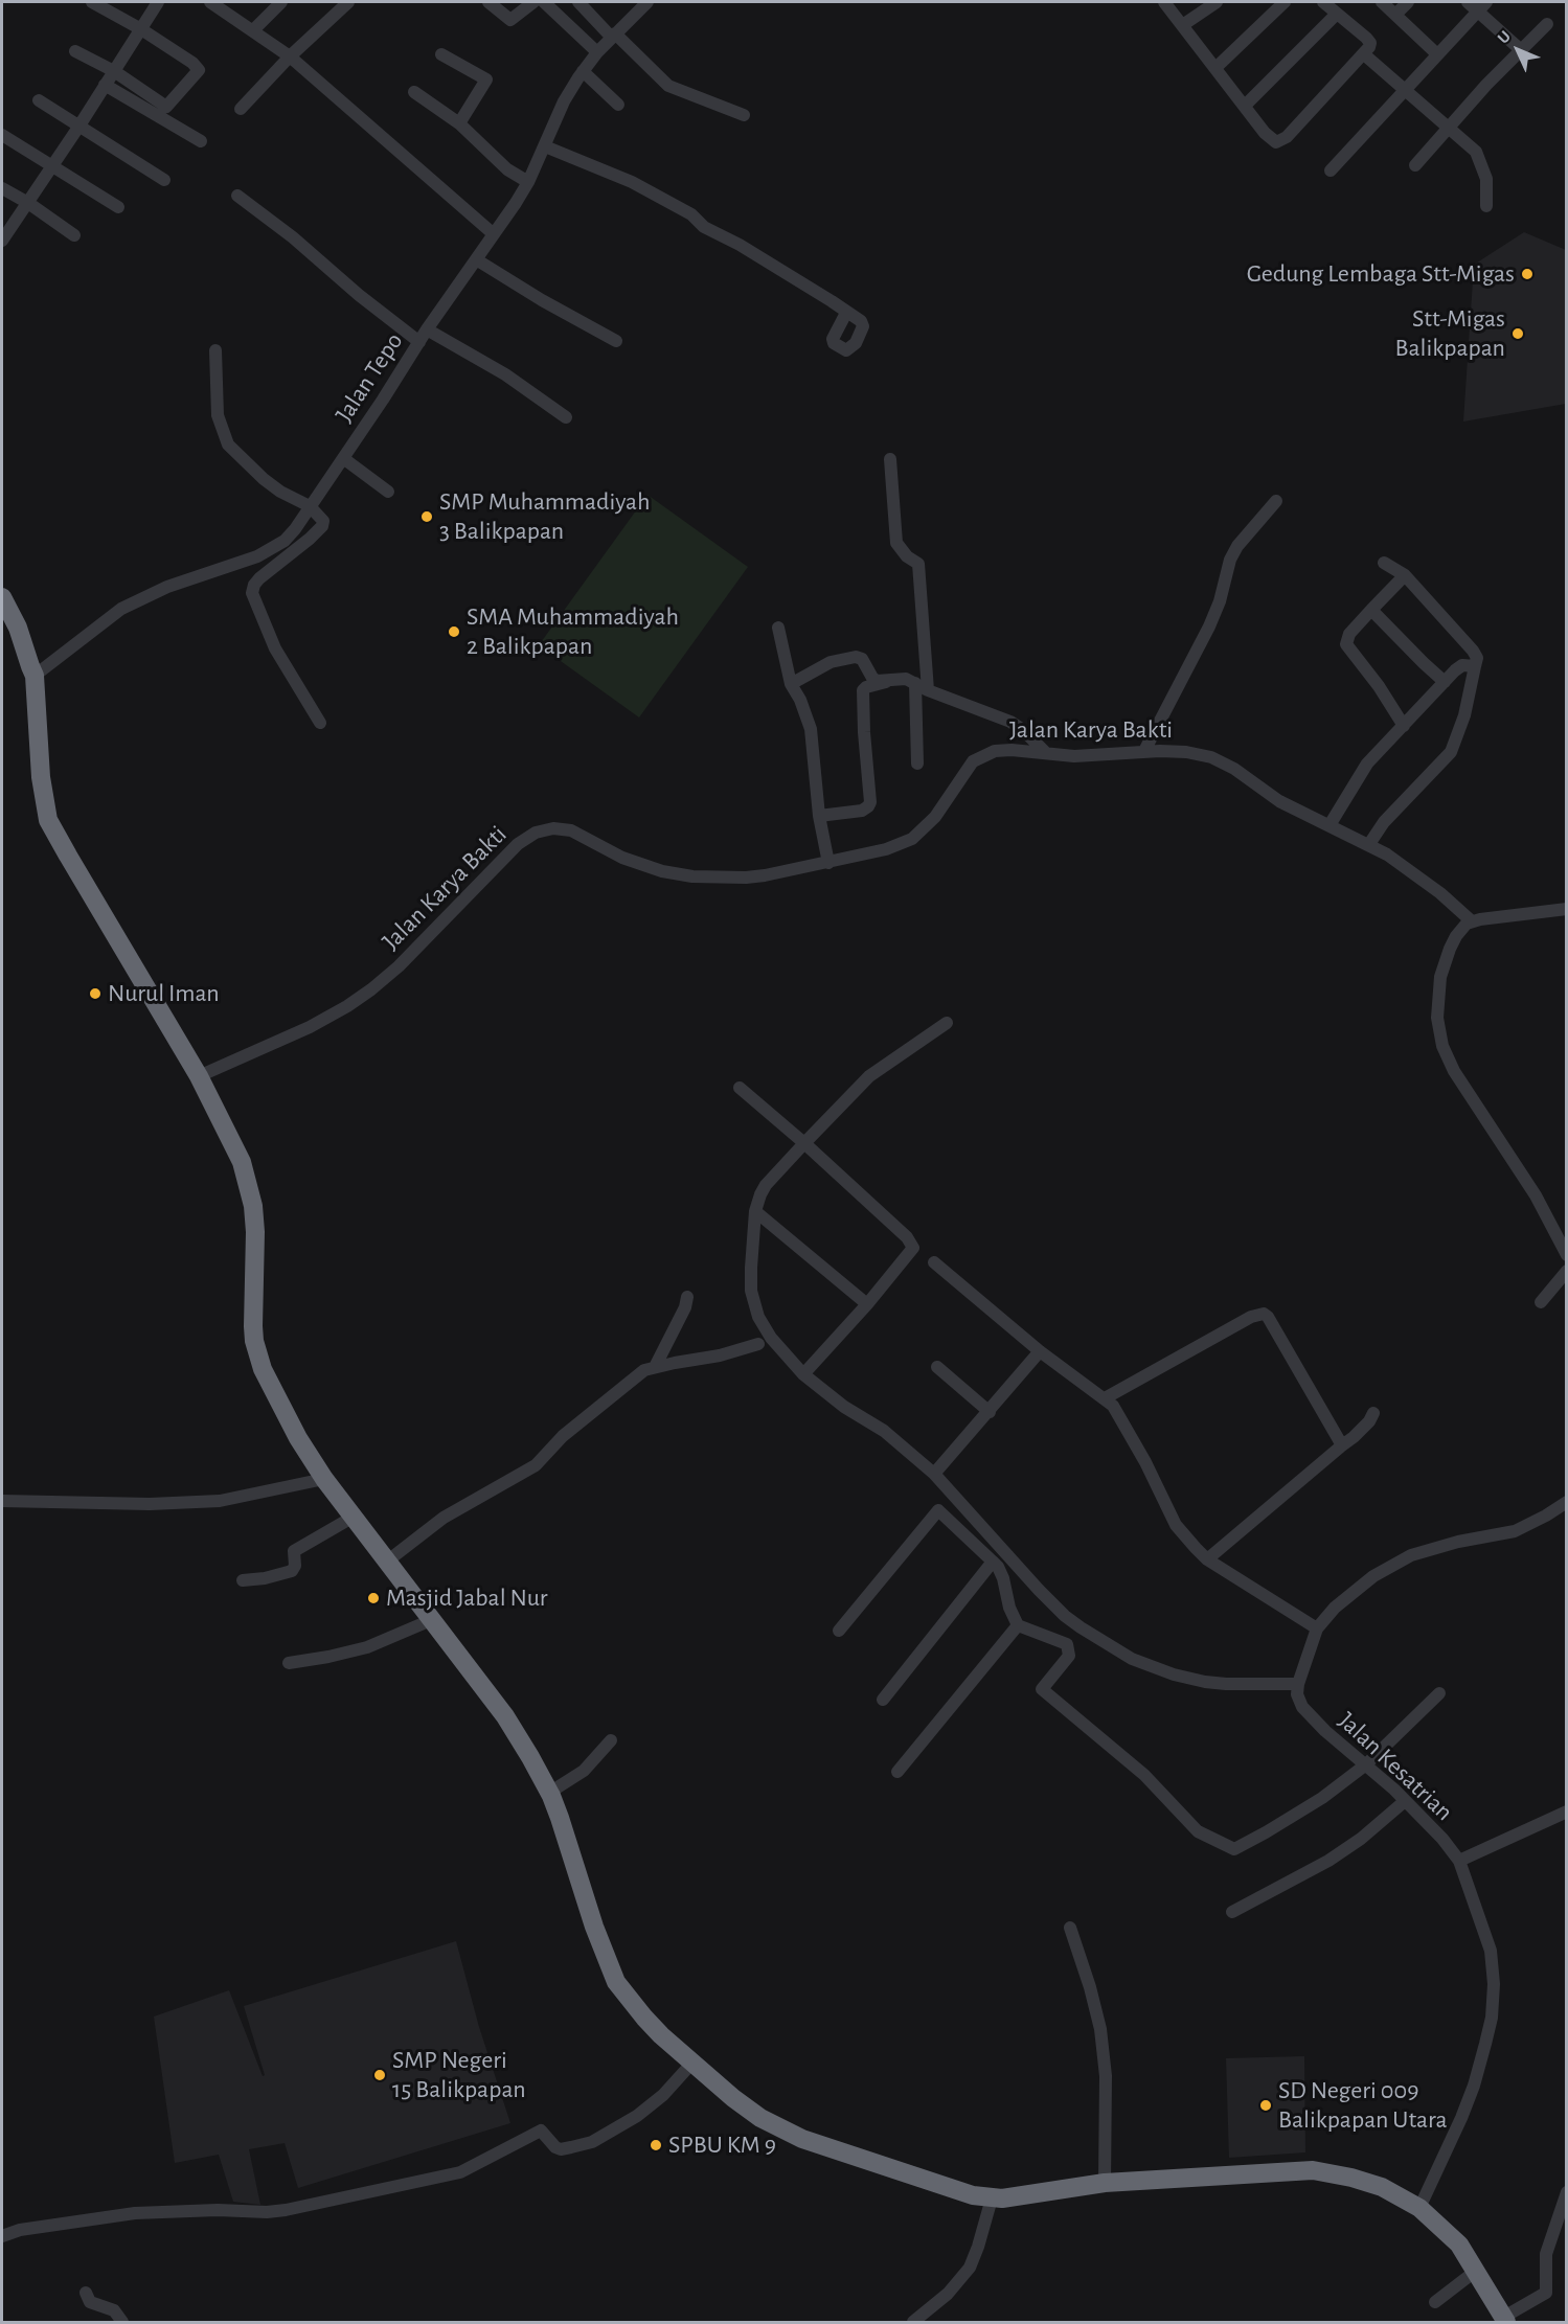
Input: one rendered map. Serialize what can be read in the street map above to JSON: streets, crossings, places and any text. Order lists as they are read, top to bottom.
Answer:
{
  "streets": {
    "street": ["Jalan Tepo", "Jalan Karya Bakti", "Jalan Kesatrian"]
  },
  "places": [
    "Gedung Lembaga Stt-Migas",
    "Stt-Migas Balikpapan",
    "SMP Muhammadiyah 3 Balikpapan",
    "SMA Muhammadiyah 2 Balikpapan",
    "Nurul Iman",
    "Masjid Jabal Nur",
    "SMP Negeri 15 Balikpapan",
    "SD Negeri 009 Balikpapan Utara",
    "SPBU KM 9"
  ],
  "north": "top left"
}
